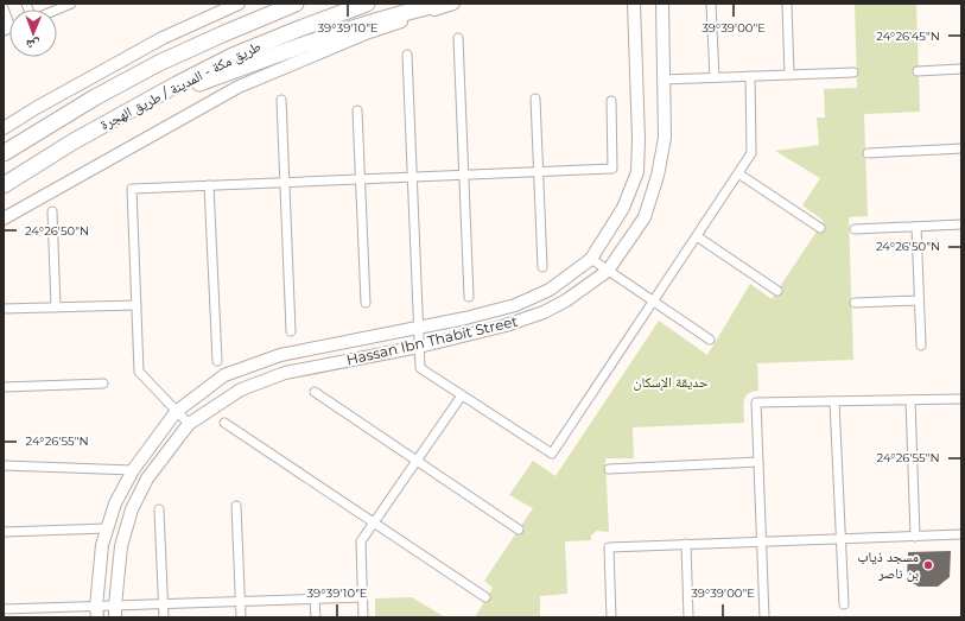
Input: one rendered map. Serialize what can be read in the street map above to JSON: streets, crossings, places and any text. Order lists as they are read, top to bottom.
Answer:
{
  "streets": {
    "highway": ["طريق مكة - المدينة / طريق الهجرة"],
    "street": ["Hassan Ibn Thabit Street"]
  },
  "parks": ["حديقة الإسكان"],
  "places": ["مسجد ذياب بن ناصر"],
  "north": "bottom",
  "coordinates": [
    "39°39'10\"E",
    "39°39'00\"E",
    "24°26'45\"N",
    "24°26'50\"N",
    "24°26'55\"N"
  ]
}
